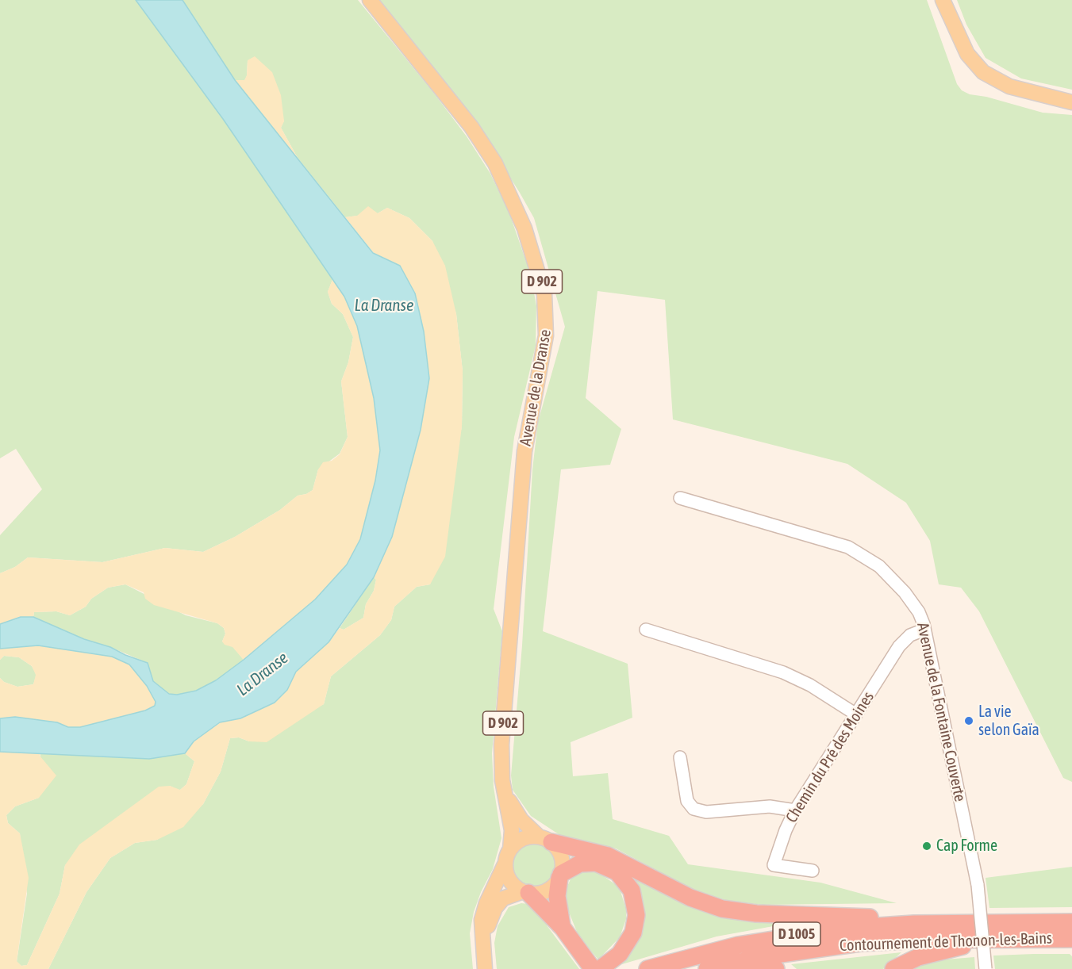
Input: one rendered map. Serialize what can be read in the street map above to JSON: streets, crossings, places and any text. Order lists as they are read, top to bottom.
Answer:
{
  "streets": {
    "highway": ["D 1005", "Contournement de Thonon-les-Bains"],
    "main road": ["D 902", "Avenue de la Dranse"],
    "street": ["Avenue de la Fontaine Couverte", "Chemin du Pré des Moines"]
  },
  "crossings": [
    ["Avenue de la Fontaine Couverte", "Chemin du Pré des Moines"]
  ],
  "water": ["La Dranse"],
  "places": ["La vie selon Gaïa", "Cap Forme"]
}
